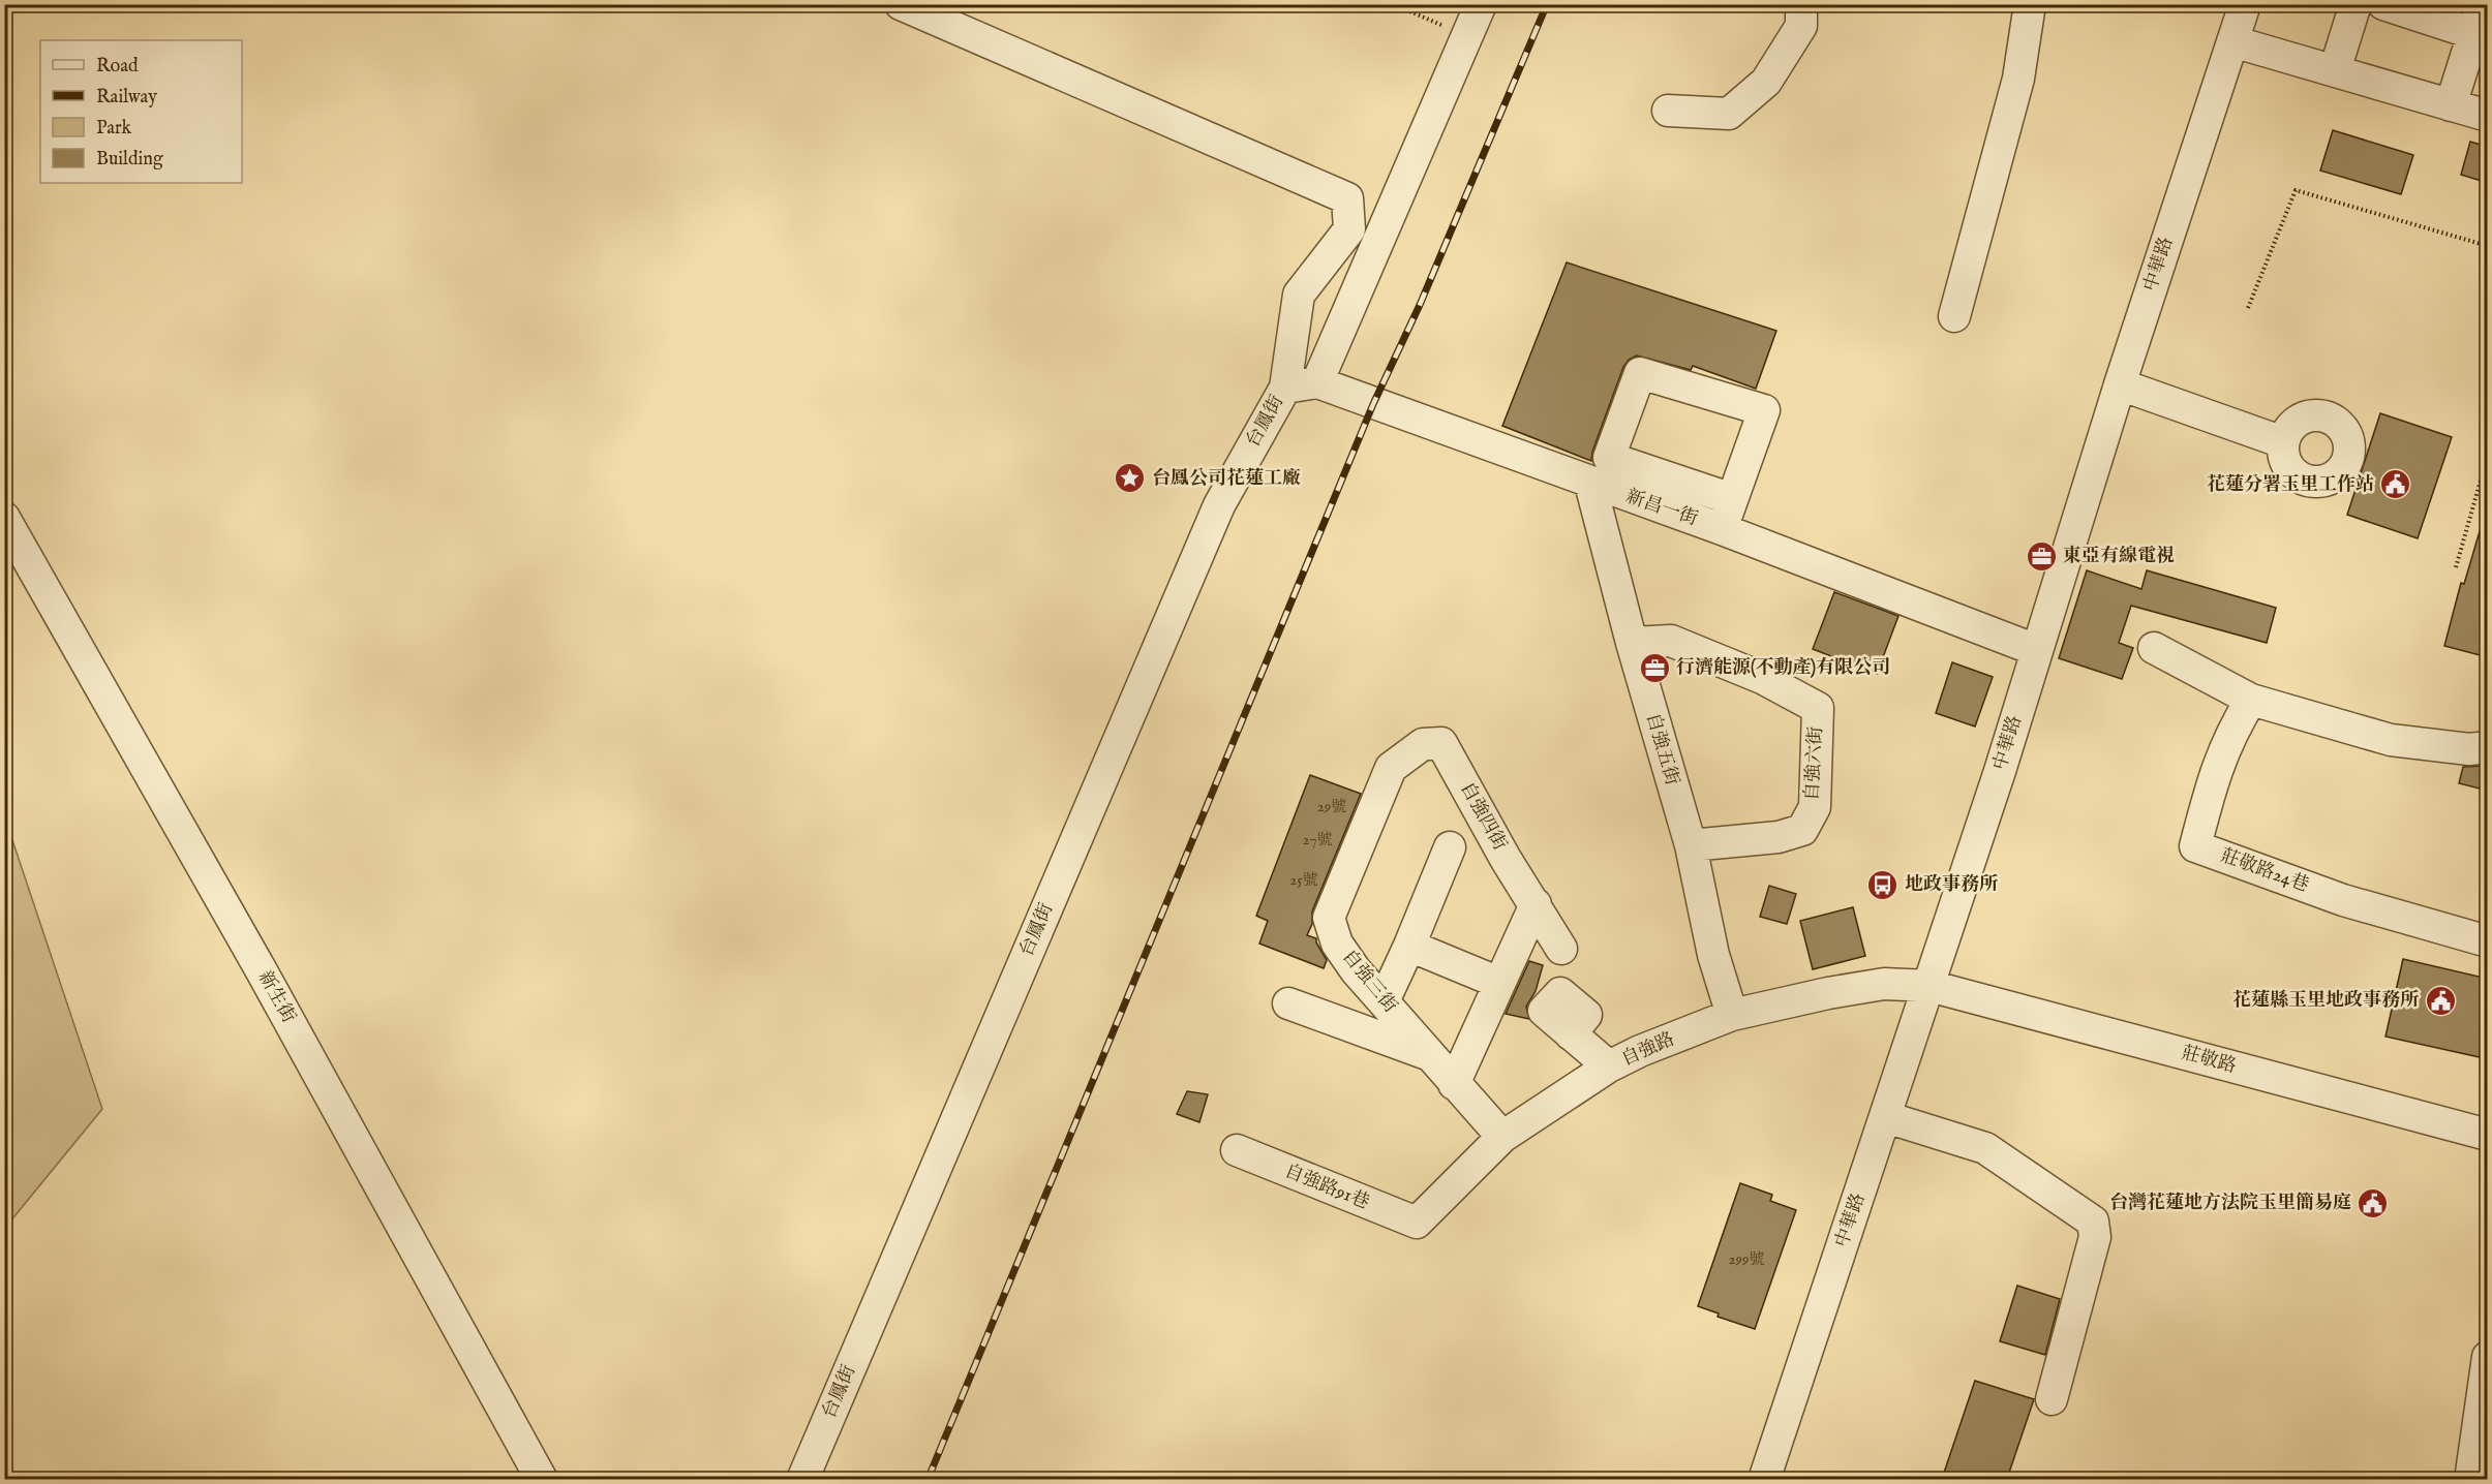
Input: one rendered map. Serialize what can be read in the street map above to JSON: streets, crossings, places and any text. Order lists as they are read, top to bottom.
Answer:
{
  "streets": {
    "street": [
      "中華路",
      "台鳳街",
      "新昌一街",
      "自強五街",
      "自強六街",
      "自強四街",
      "莊敬路24巷",
      "自強三街",
      "新生街",
      "自強路",
      "莊敬路",
      "自強路91巷"
    ]
  },
  "crossings": [
    ["中華路", "新昌一街"],
    ["中華路", "自強路"],
    ["中華路", "莊敬路"],
    ["台鳳街", "新昌一街"],
    ["新昌一街", "自強五街"],
    ["自強五街", "自強六街"],
    ["自強五街", "自強路"],
    ["自強四街", "自強三街"],
    ["自強三街", "自強路"],
    ["自強路", "莊敬路"],
    ["自強路", "自強路91巷"]
  ],
  "places": {
    "place": ["台鳳公司花蓮工廠"],
    "public building": ["花蓮分署玉里工作站", "花蓮縣玉里地政事務所", "台灣花蓮地方法院玉里簡易庭"],
    "office": ["東亞有線電視", "行濟能源(不動產)有限公司"],
    "bus stop": ["地政事務所"]
  },
  "house_numbers": [
    "29號",
    "27號",
    "25號",
    "299號"
  ],
  "legend": [
    "Road",
    "Railway",
    "Park",
    "Building"
  ]
}
